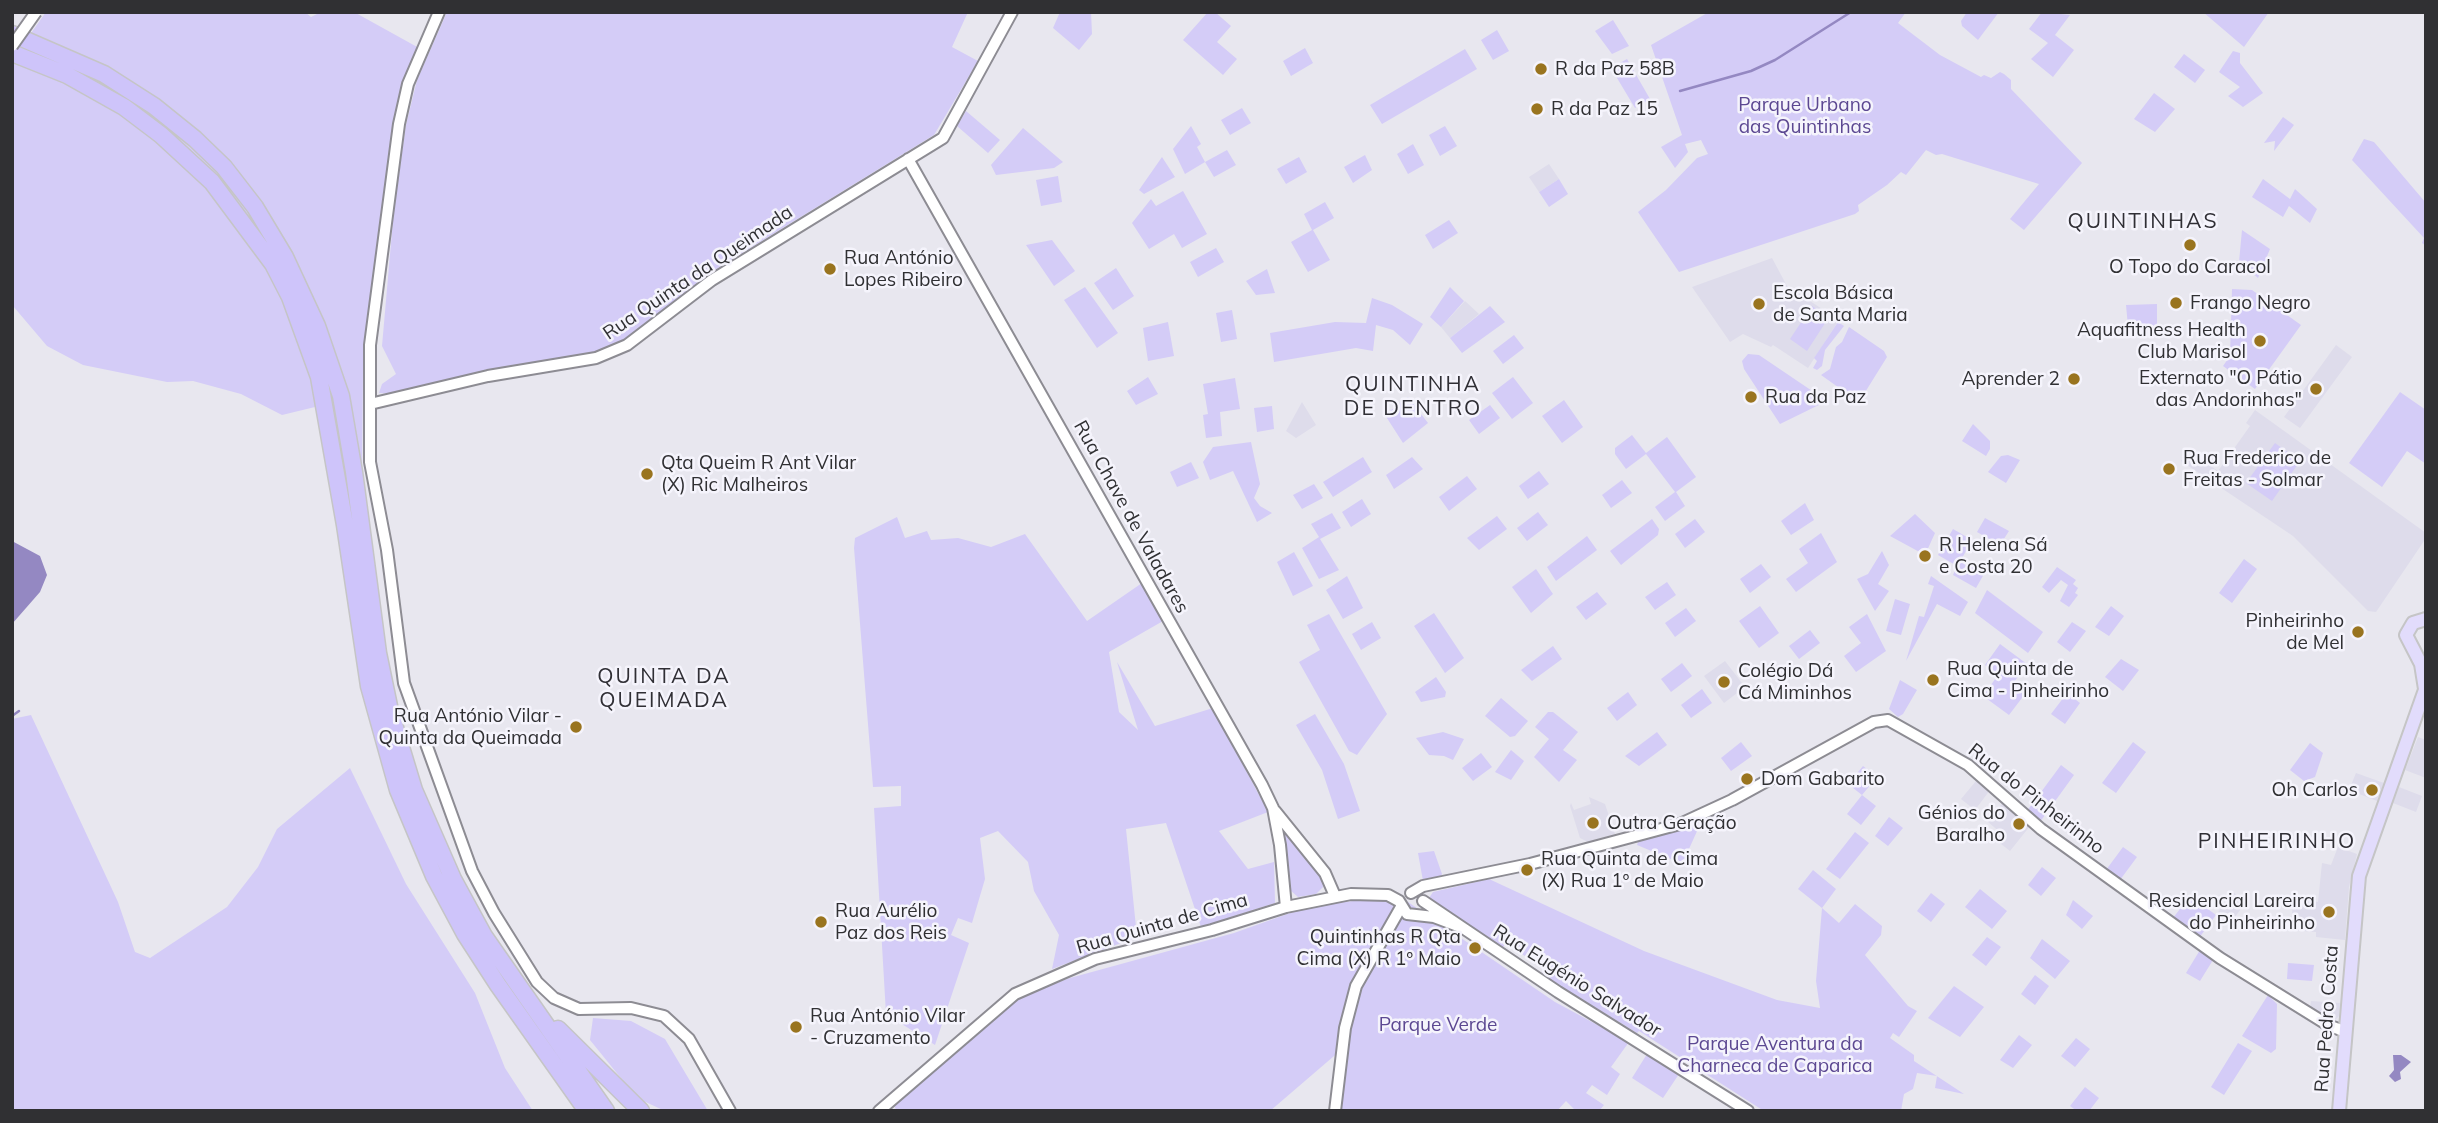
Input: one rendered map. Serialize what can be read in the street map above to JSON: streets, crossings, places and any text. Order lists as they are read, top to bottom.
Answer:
{
  "streets": {
    "main road": ["Rua Pedro Costa"],
    "street": [
      "Rua Quinta da Queimada",
      "Rua Chave de Valadares",
      "Rua do Pinheirinho",
      "Rua Quinta de Cima",
      "Rua Eugénio Salvador"
    ]
  },
  "crossings": [
    ["Rua Quinta da Queimada", "Rua Chave de Valadares"],
    ["Rua Chave de Valadares", "Rua Quinta de Cima"],
    ["Rua do Pinheirinho", "Rua Quinta de Cima"],
    ["Rua do Pinheirinho", "Rua Eugénio Salvador"],
    ["Rua do Pinheirinho", "Rua Pedro Costa"],
    ["Rua Quinta de Cima", "Rua Eugénio Salvador"]
  ],
  "districts": [
    "QUINTINHAS",
    "QUINTINHA DE DENTRO",
    "QUINTA DA QUEIMADA",
    "PINHEIRINHO"
  ],
  "parks": ["Parque Urbano das Quintinhas", "Parque Verde", "Parque Aventura da Charneca de Caparica"],
  "places": [
    "R da Paz 58B",
    "R da Paz 15",
    "O Topo do Caracol",
    "Rua António Lopes Ribeiro",
    "Frango Negro",
    "Escola Básica de Santa Maria",
    "Aquafitness Health Club Marisol",
    "Aprender 2",
    "Externato \"O Pátio das Andorinhas\"",
    "Rua da Paz",
    "Rua Frederico de Freitas - Solmar",
    "Qta Queim R Ant Vilar (X) Ric Malheiros",
    "R Helena Sá e Costa 20",
    "Pinheirinho de Mel",
    "Rua Quinta de Cima - Pinheirinho",
    "Colégio Dá Cá Miminhos",
    "Rua António Vilar - Quinta da Queimada",
    "Dom Gabarito",
    "Oh Carlos",
    "Outra Geração",
    "Génios do Baralho",
    "Rua Quinta de Cima (X) Rua 1º de Maio",
    "Residencial Lareira do Pinheirinho",
    "Rua Aurélio Paz dos Reis",
    "Quintinhas R Qta Cima (X) R 1º Maio",
    "Rua António Vilar - Cruzamento"
  ]
}
